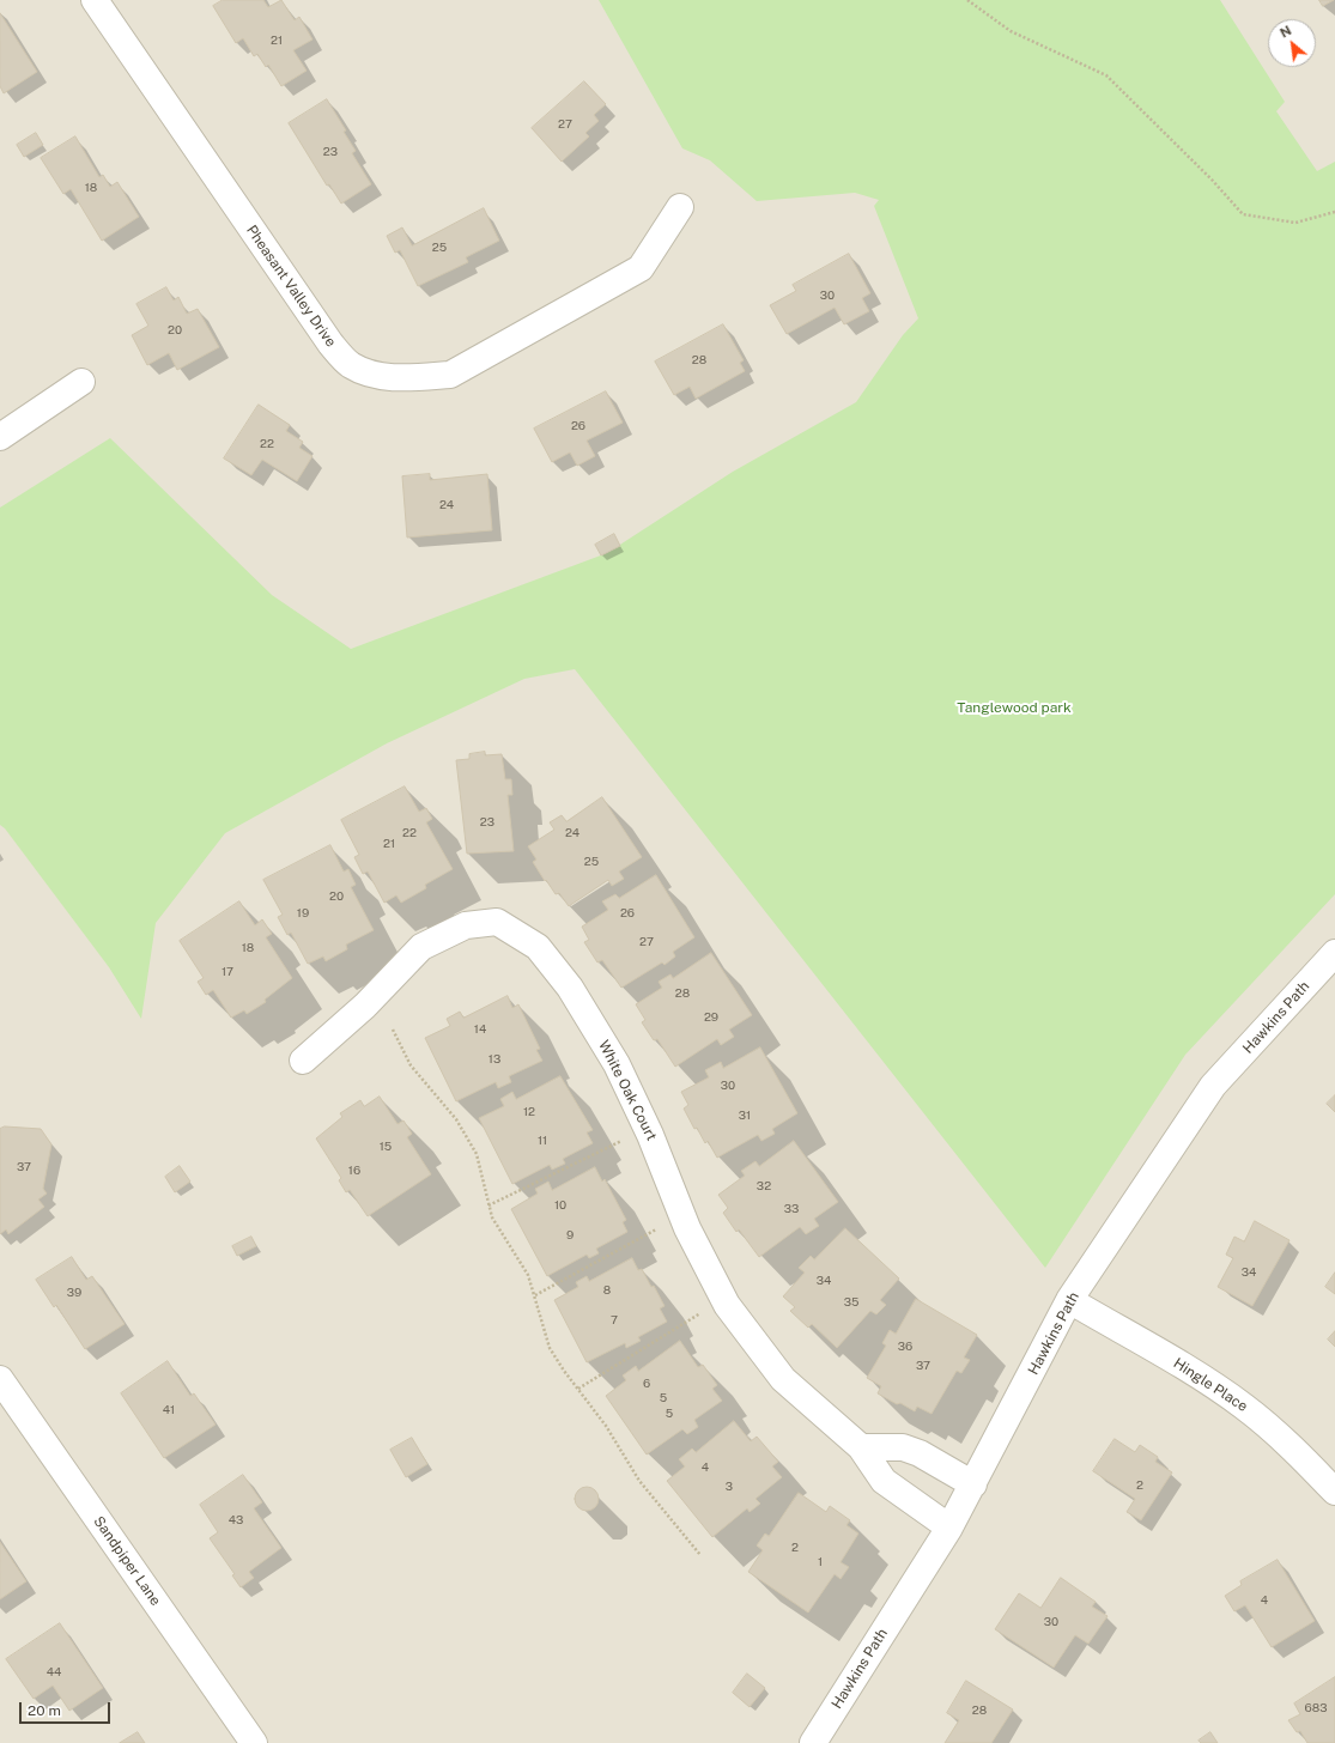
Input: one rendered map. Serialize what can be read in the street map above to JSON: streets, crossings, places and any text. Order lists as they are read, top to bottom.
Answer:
{
  "streets": {
    "street": [
      "Pheasant Valley Drive",
      "Hawkins Path",
      "White Oak Court",
      "Hingle Place",
      "Sandpiper Lane"
    ]
  },
  "crossings": [
    ["Hawkins Path", "White Oak Court"],
    ["Hawkins Path", "Hingle Place"]
  ],
  "parks": ["Tanglewood park"],
  "house_numbers": [
    "21",
    "27",
    "23",
    "18",
    "25",
    "30",
    "20",
    "28",
    "26",
    "22",
    "24",
    "23",
    "22",
    "24",
    "21",
    "25",
    "20",
    "19",
    "26",
    "27",
    "18",
    "17",
    "28",
    "29",
    "14",
    "13",
    "30",
    "12",
    "31",
    "11",
    "15",
    "37",
    "16",
    "32",
    "10",
    "33",
    "9",
    "34",
    "34",
    "8",
    "39",
    "35",
    "7",
    "36",
    "37",
    "6",
    "5",
    "41",
    "5",
    "4",
    "2",
    "3",
    "43",
    "2",
    "1",
    "4",
    "30",
    "44",
    "683",
    "28"
  ],
  "scale_bar": "20 m",
  "north": "top left"
}
